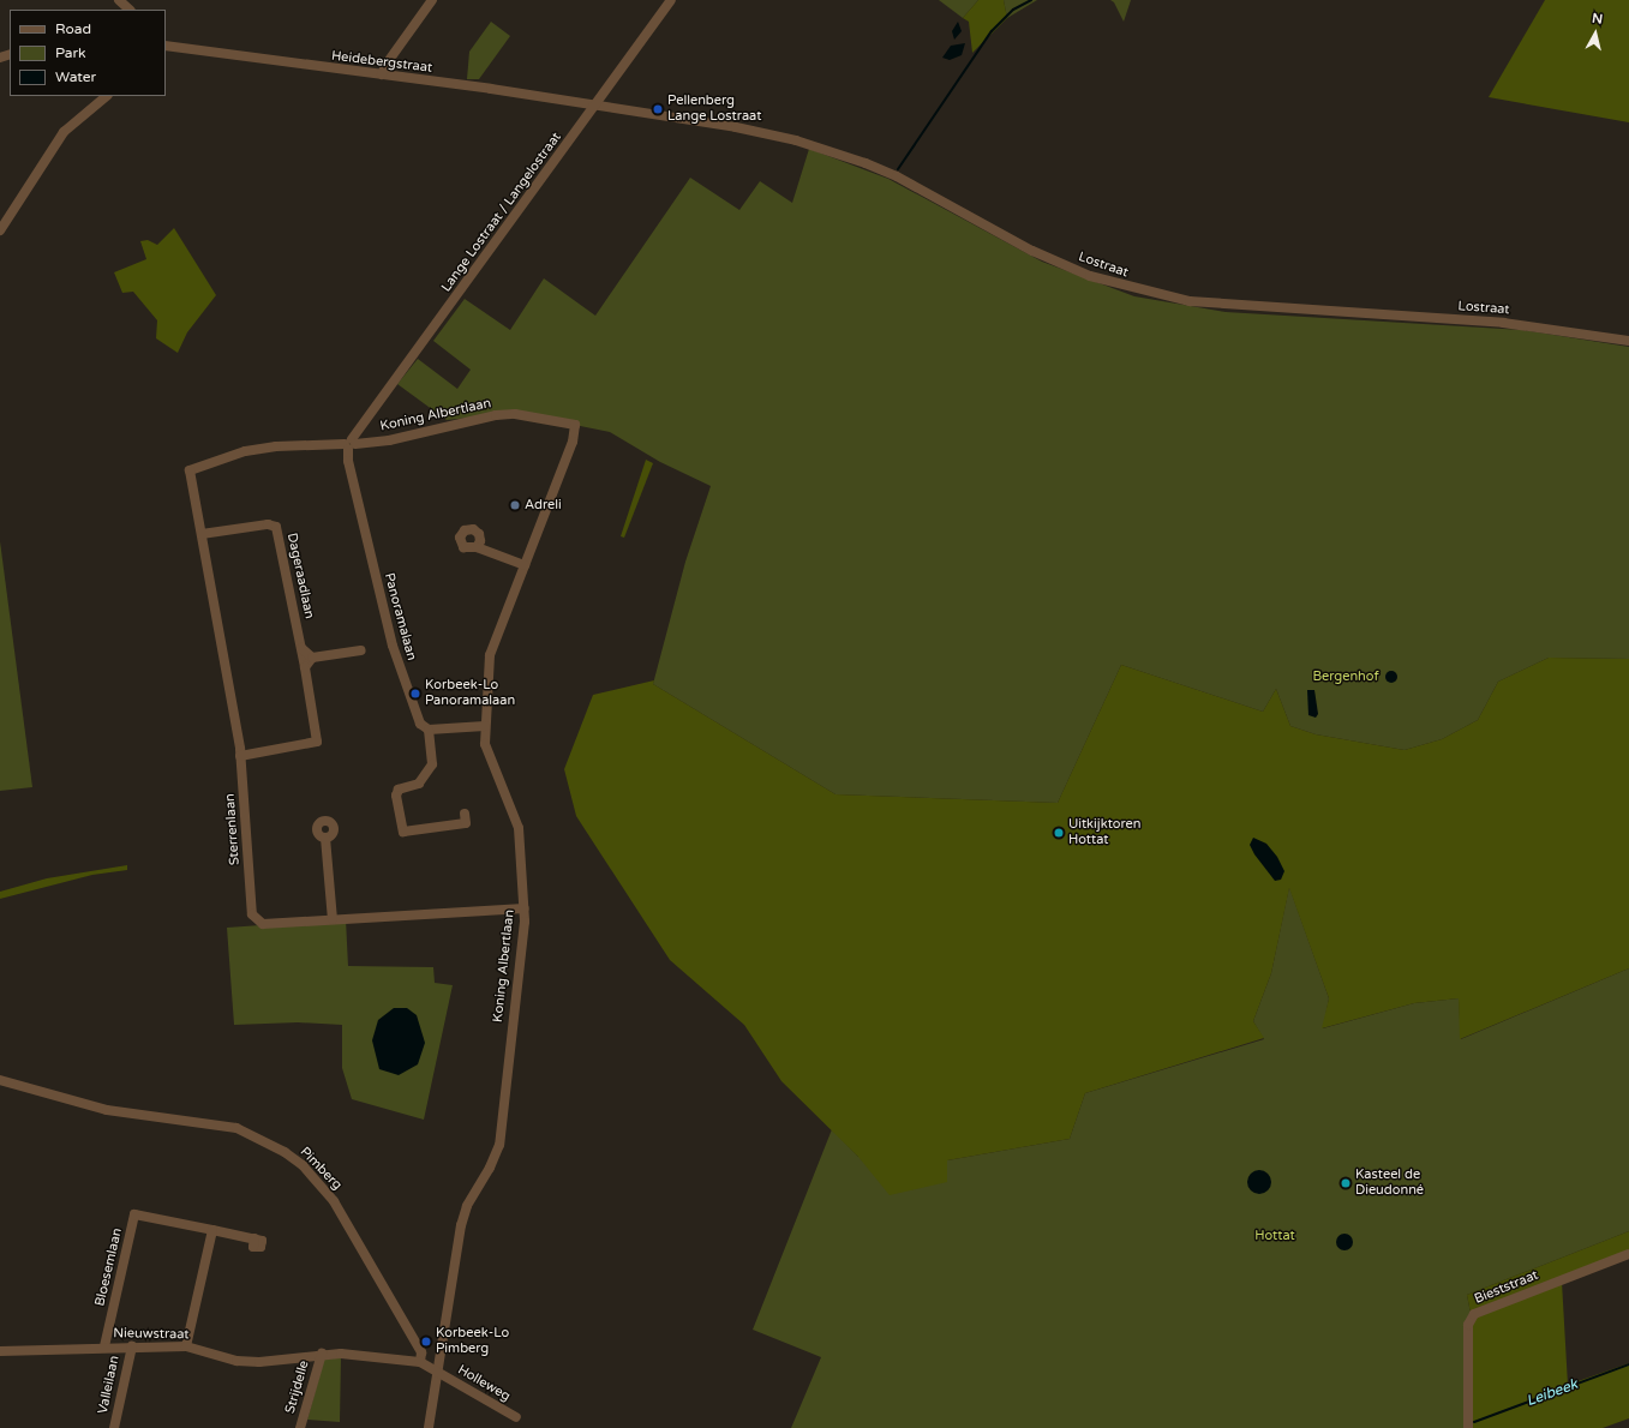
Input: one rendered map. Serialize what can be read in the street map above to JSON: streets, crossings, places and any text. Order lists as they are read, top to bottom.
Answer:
{
  "streets": {
    "street": [
      "Heidebergstraat",
      "Lange Lostraat / Langelostraat",
      "Lostraat",
      "Koning Albertlaan",
      "Dageraadlaan",
      "Panoramalaan",
      "Sterrenlaan",
      "Pimberg",
      "Bloesemlaan",
      "Bieststraat",
      "Nieuwstraat",
      "Holleweg",
      "Valleilaan",
      "Strijdelle"
    ]
  },
  "crossings": [
    ["Heidebergstraat", "Lange Lostraat / Langelostraat"],
    ["Heidebergstraat", "Lostraat"],
    ["Lange Lostraat / Langelostraat", "Lostraat"],
    ["Lange Lostraat / Langelostraat", "Koning Albertlaan"],
    ["Lange Lostraat / Langelostraat", "Panoramalaan"],
    ["Lange Lostraat / Langelostraat", "Sterrenlaan"],
    ["Koning Albertlaan", "Panoramalaan"],
    ["Koning Albertlaan", "Sterrenlaan"],
    ["Koning Albertlaan", "Nieuwstraat"],
    ["Koning Albertlaan", "Holleweg"],
    ["Dageraadlaan", "Sterrenlaan"],
    ["Panoramalaan", "Sterrenlaan"],
    ["Pimberg", "Nieuwstraat"],
    ["Bloesemlaan", "Nieuwstraat"],
    ["Nieuwstraat", "Holleweg"],
    ["Nieuwstraat", "Valleilaan"],
    ["Nieuwstraat", "Strijdelle"]
  ],
  "water": ["Leibeek"],
  "parks": ["Bergenhof", "Hottat"],
  "places": [
    "Pellenberg Lange Lostraat",
    "Adreli",
    "Korbeek-Lo Panoramalaan",
    "Uitkijktoren Hottat",
    "Kasteel de Dieudonné",
    "Korbeek-Lo Pimberg"
  ],
  "legend": ["Road", "Park", "Water"],
  "north": "top"
}
